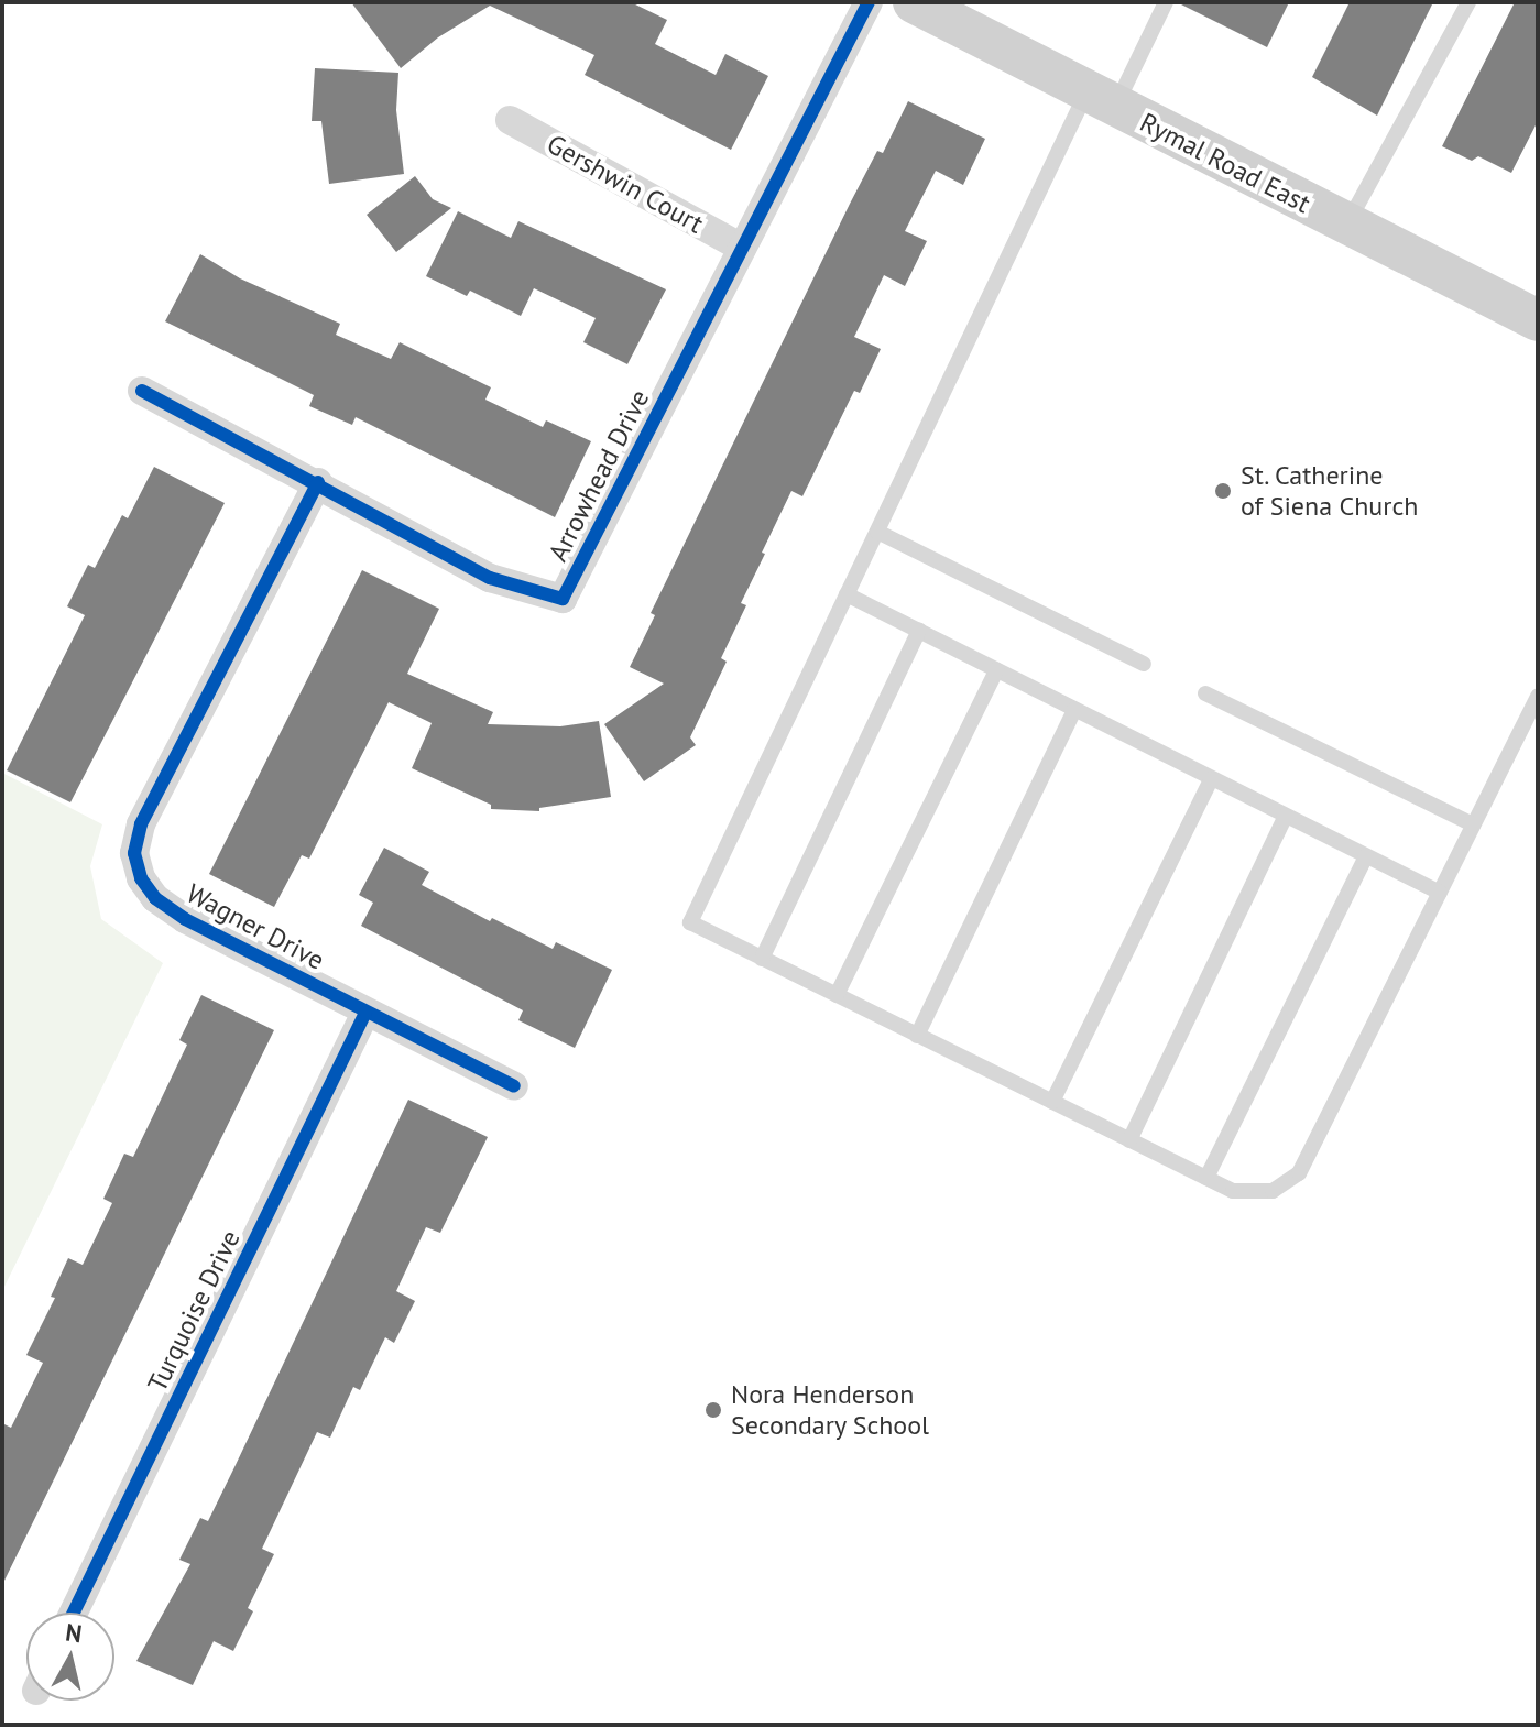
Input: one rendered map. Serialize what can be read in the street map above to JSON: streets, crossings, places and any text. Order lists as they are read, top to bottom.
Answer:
{
  "streets": {
    "main road": ["Rymal Road East"],
    "street": [
      "Gershwin Court",
      "Arrowhead Drive",
      "Wagner Drive",
      "Turquoise Drive"
    ]
  },
  "crossings": [
    ["Gershwin Court", "Arrowhead Drive"],
    ["Arrowhead Drive", "Wagner Drive"],
    ["Wagner Drive", "Turquoise Drive"]
  ],
  "places": ["St. Catherine of Siena Church", "Nora Henderson Secondary School"],
  "north": "top"
}
